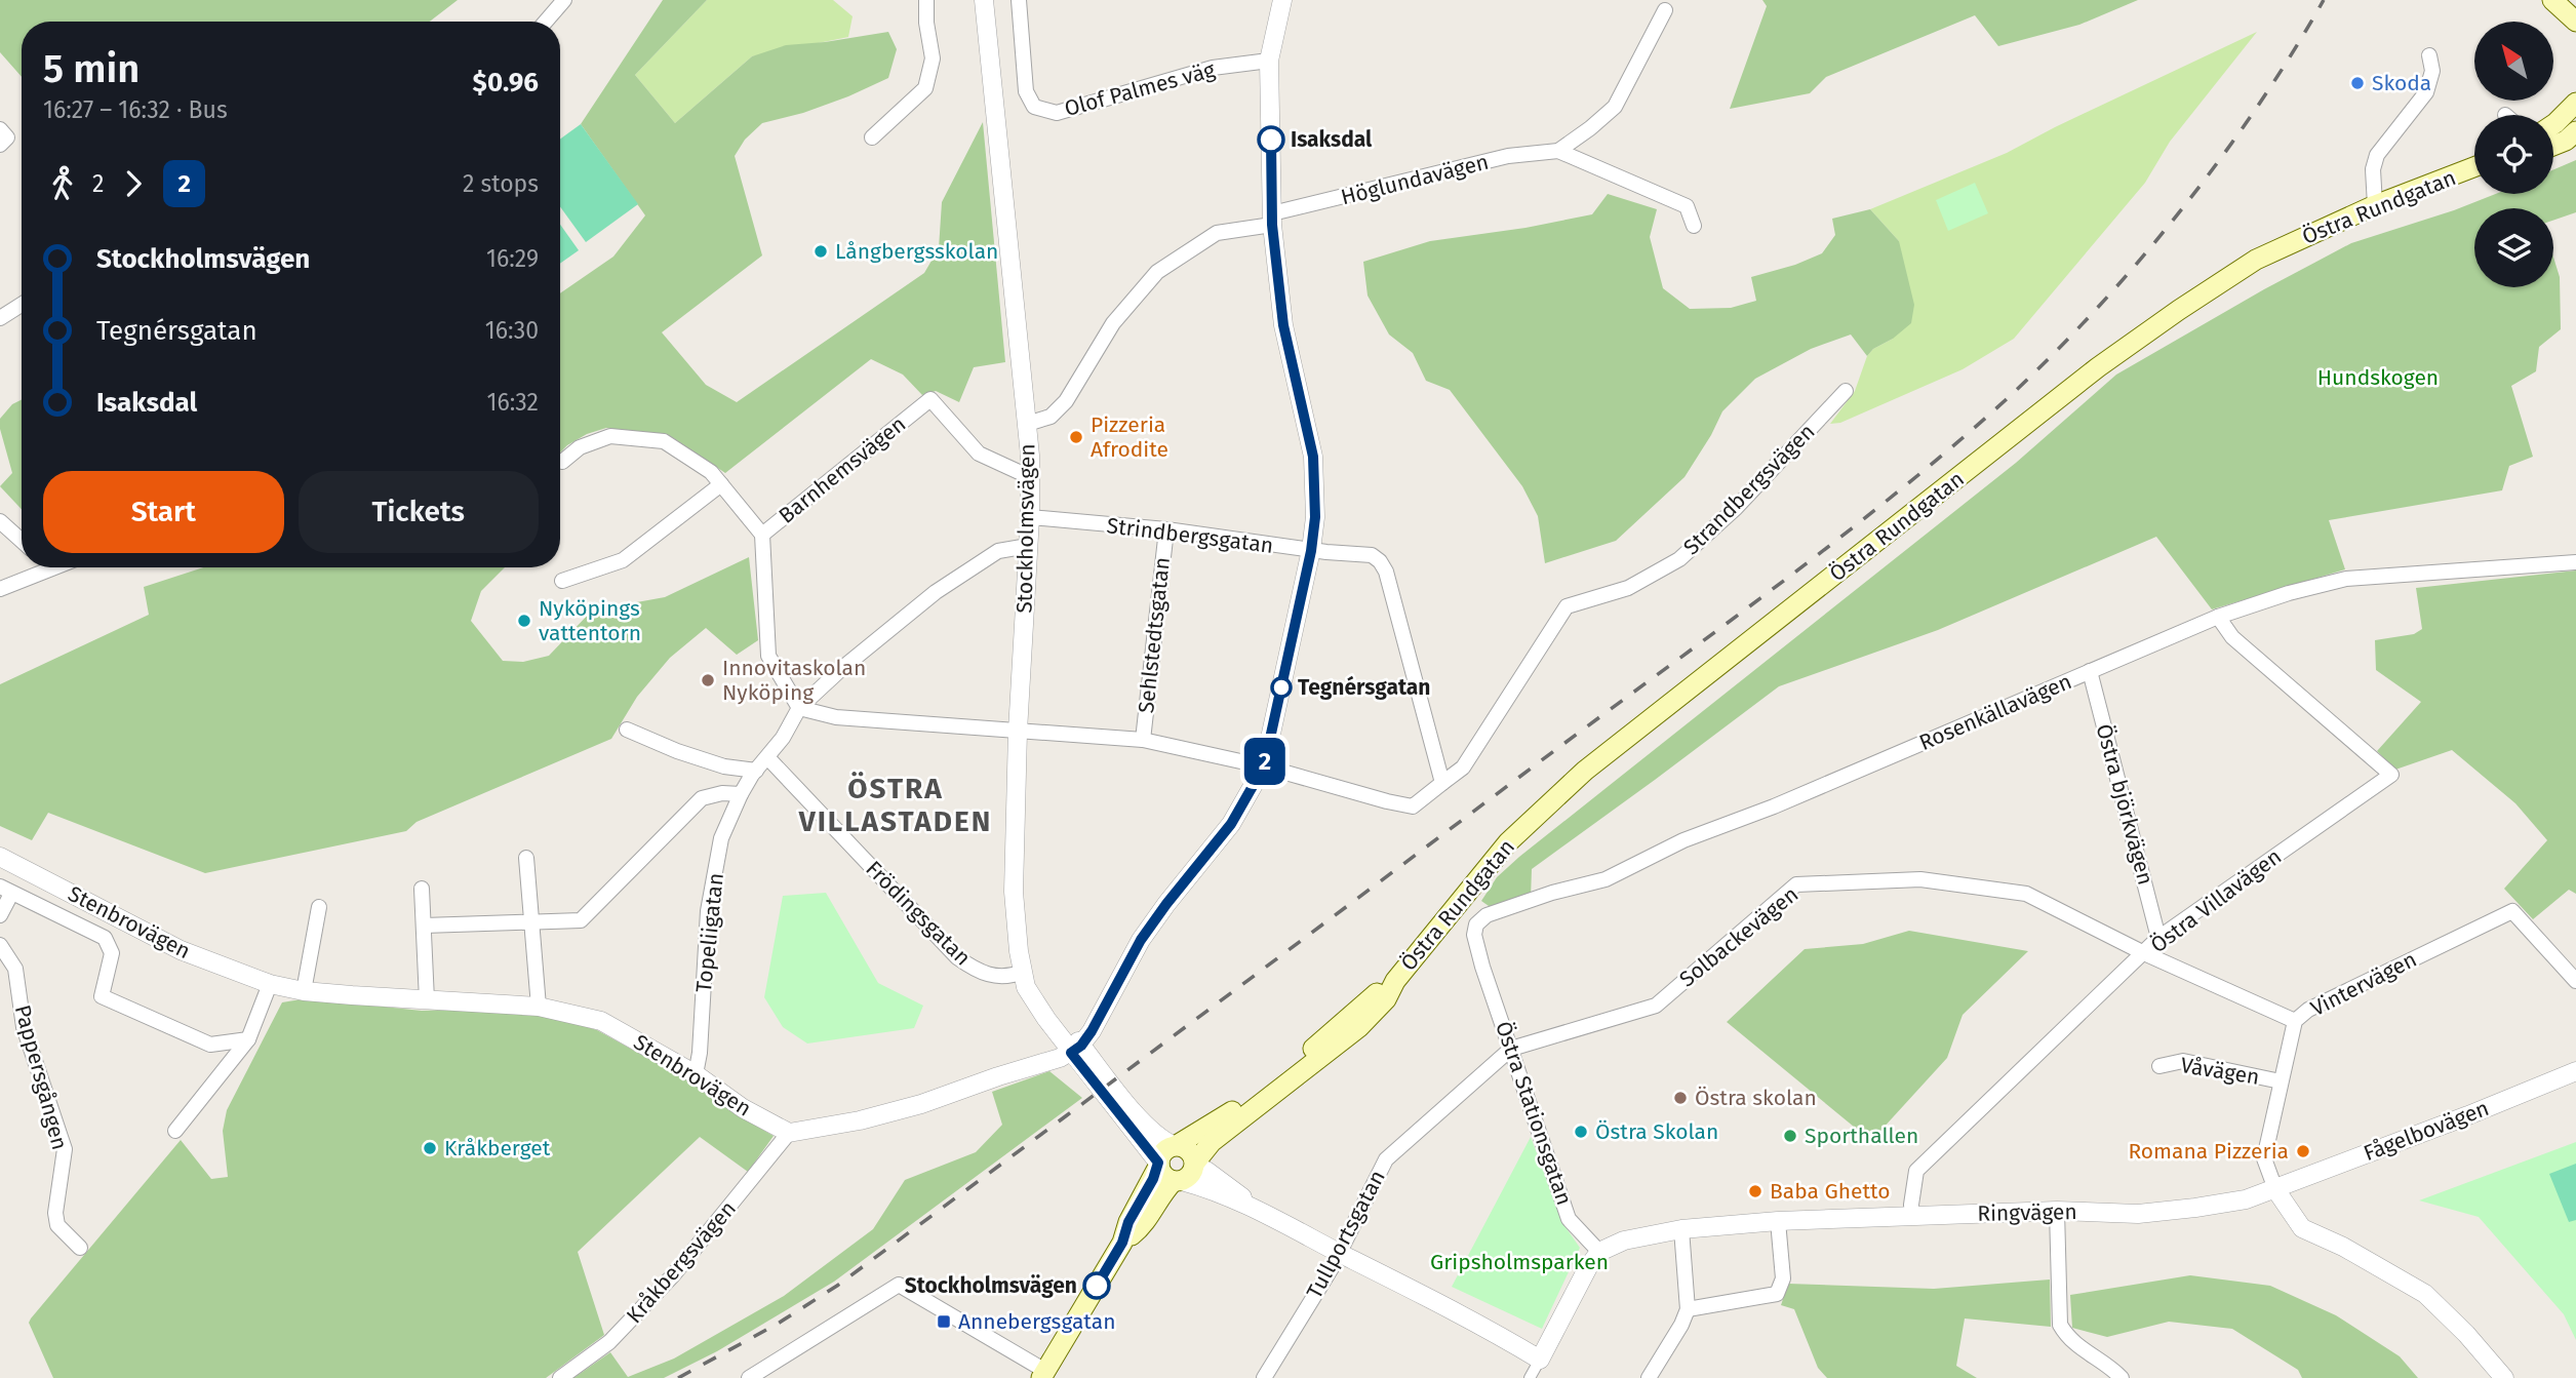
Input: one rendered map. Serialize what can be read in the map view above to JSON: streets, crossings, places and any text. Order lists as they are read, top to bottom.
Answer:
{
  "streets": {
    "main road": ["Östra Rundgatan"],
    "street": [
      "Olof Palmes väg",
      "Höglundavägen",
      "Barnhemsvägen",
      "Strandbergsvägen",
      "Stockholmsvägen",
      "Strindbergsgatan",
      "Sehlstedtsgatan",
      "Rosenkällavägen",
      "Östra björkvägen",
      "Östra Villavägen",
      "Frödingsgatan",
      "Stenbrovägen",
      "Topeliigatan",
      "Solbackevägen",
      "Vintervägen",
      "Våvägen",
      "Pappersgången",
      "Östra Stationsgatan",
      "Fågelbovägen",
      "Ringvägen",
      "Tullportsgatan",
      "Kråkbergsvägen"
    ]
  },
  "crossings": [
    ["Höglundavägen", "Stockholmsvägen"],
    ["Barnhemsvägen", "Stockholmsvägen"],
    ["Strandbergsvägen", "Strindbergsgatan"],
    ["Stockholmsvägen", "Strindbergsgatan"],
    ["Stockholmsvägen", "Frödingsgatan"],
    ["Strindbergsgatan", "Sehlstedtsgatan"],
    ["Rosenkällavägen", "Östra björkvägen"],
    ["Rosenkällavägen", "Östra Villavägen"],
    ["Rosenkällavägen", "Östra Stationsgatan"],
    ["Östra björkvägen", "Östra Villavägen"],
    ["Östra Villavägen", "Solbackevägen"],
    ["Östra Villavägen", "Ringvägen"],
    ["Stenbrovägen", "Topeliigatan"],
    ["Stenbrovägen", "Kråkbergsvägen"],
    ["Solbackevägen", "Vintervägen"],
    ["Solbackevägen", "Östra Stationsgatan"],
    ["Solbackevägen", "Tullportsgatan"],
    ["Vintervägen", "Våvägen"],
    ["Vintervägen", "Fågelbovägen"],
    ["Vintervägen", "Ringvägen"],
    ["Östra Stationsgatan", "Ringvägen"],
    ["Östra Stationsgatan", "Tullportsgatan"],
    ["Fågelbovägen", "Ringvägen"]
  ],
  "districts": ["ÖSTRA VILLASTADEN"],
  "parks": ["Hundskogen", "Gripsholmsparken"],
  "places": {
    "other": [
      "Skoda",
      "Isaksdal",
      "Långbergsskolan",
      "Pizzeria Afrodite",
      "Nyköpings vattentorn",
      "Innovitaskolan Nyköping",
      "Tegnérsgatan",
      "Östra skolan",
      "Östra Skolan",
      "Sporthallen",
      "Kråkberget",
      "Romana Pizzeria",
      "Baba Ghetto",
      "Stockholmsvägen"
    ],
    "transit": ["Annebergsgatan"]
  },
  "lines": ["bus line 2"],
  "north": "top left",
  "page": {
    "on_map": "2",
    "heading": ["5 min", "16:27 – 16:32 · Bus", "$0.96"],
    "legs": ["2", "2", "2 stops"],
    "list": [
      {
        "name": "Stockholmsvägen",
        "value": "16:29"
      },
      {
        "name": "Tegnérsgatan",
        "value": "16:30"
      },
      {
        "name": "Isaksdal",
        "value": "16:32"
      }
    ],
    "buttons": ["Start", "Tickets"]
  }
}
